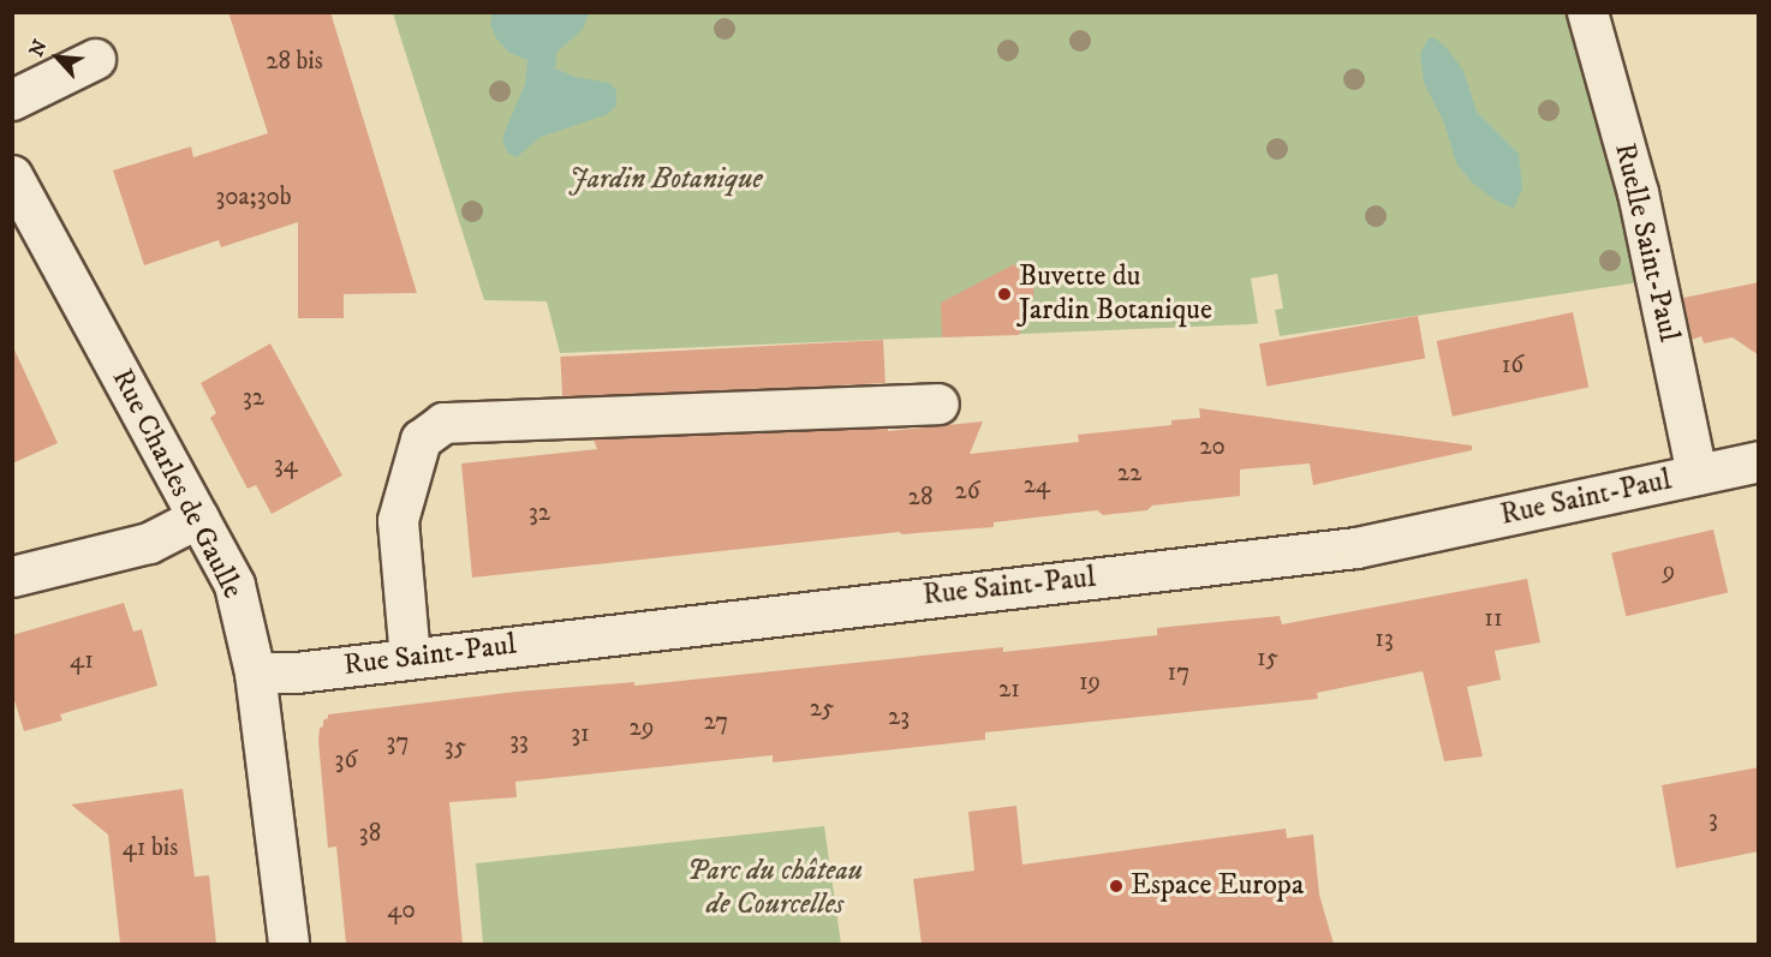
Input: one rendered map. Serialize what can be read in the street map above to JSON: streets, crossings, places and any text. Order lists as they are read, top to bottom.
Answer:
{
  "streets": {
    "street": ["Ruelle Saint-Paul", "Rue Charles de Gaulle", "Rue Saint-Paul"]
  },
  "crossings": [
    ["Ruelle Saint-Paul", "Rue Saint-Paul"],
    ["Rue Charles de Gaulle", "Rue Saint-Paul"]
  ],
  "parks": ["Jardin Botanique", "Parc du château de Courcelles"],
  "places": ["Buvette du Jardin Botanique", "Espace Europa"],
  "house_numbers": [
    "28 bis",
    "30a;30b",
    "16",
    "32",
    "20",
    "34",
    "22",
    "24",
    "26",
    "28",
    "32",
    "9",
    "11",
    "13",
    "15",
    "41",
    "17",
    "19",
    "21",
    "25",
    "23",
    "27",
    "29",
    "31",
    "33",
    "37",
    "35",
    "36",
    "3",
    "38",
    "41 bis",
    "40"
  ],
  "north": "top left"
}
